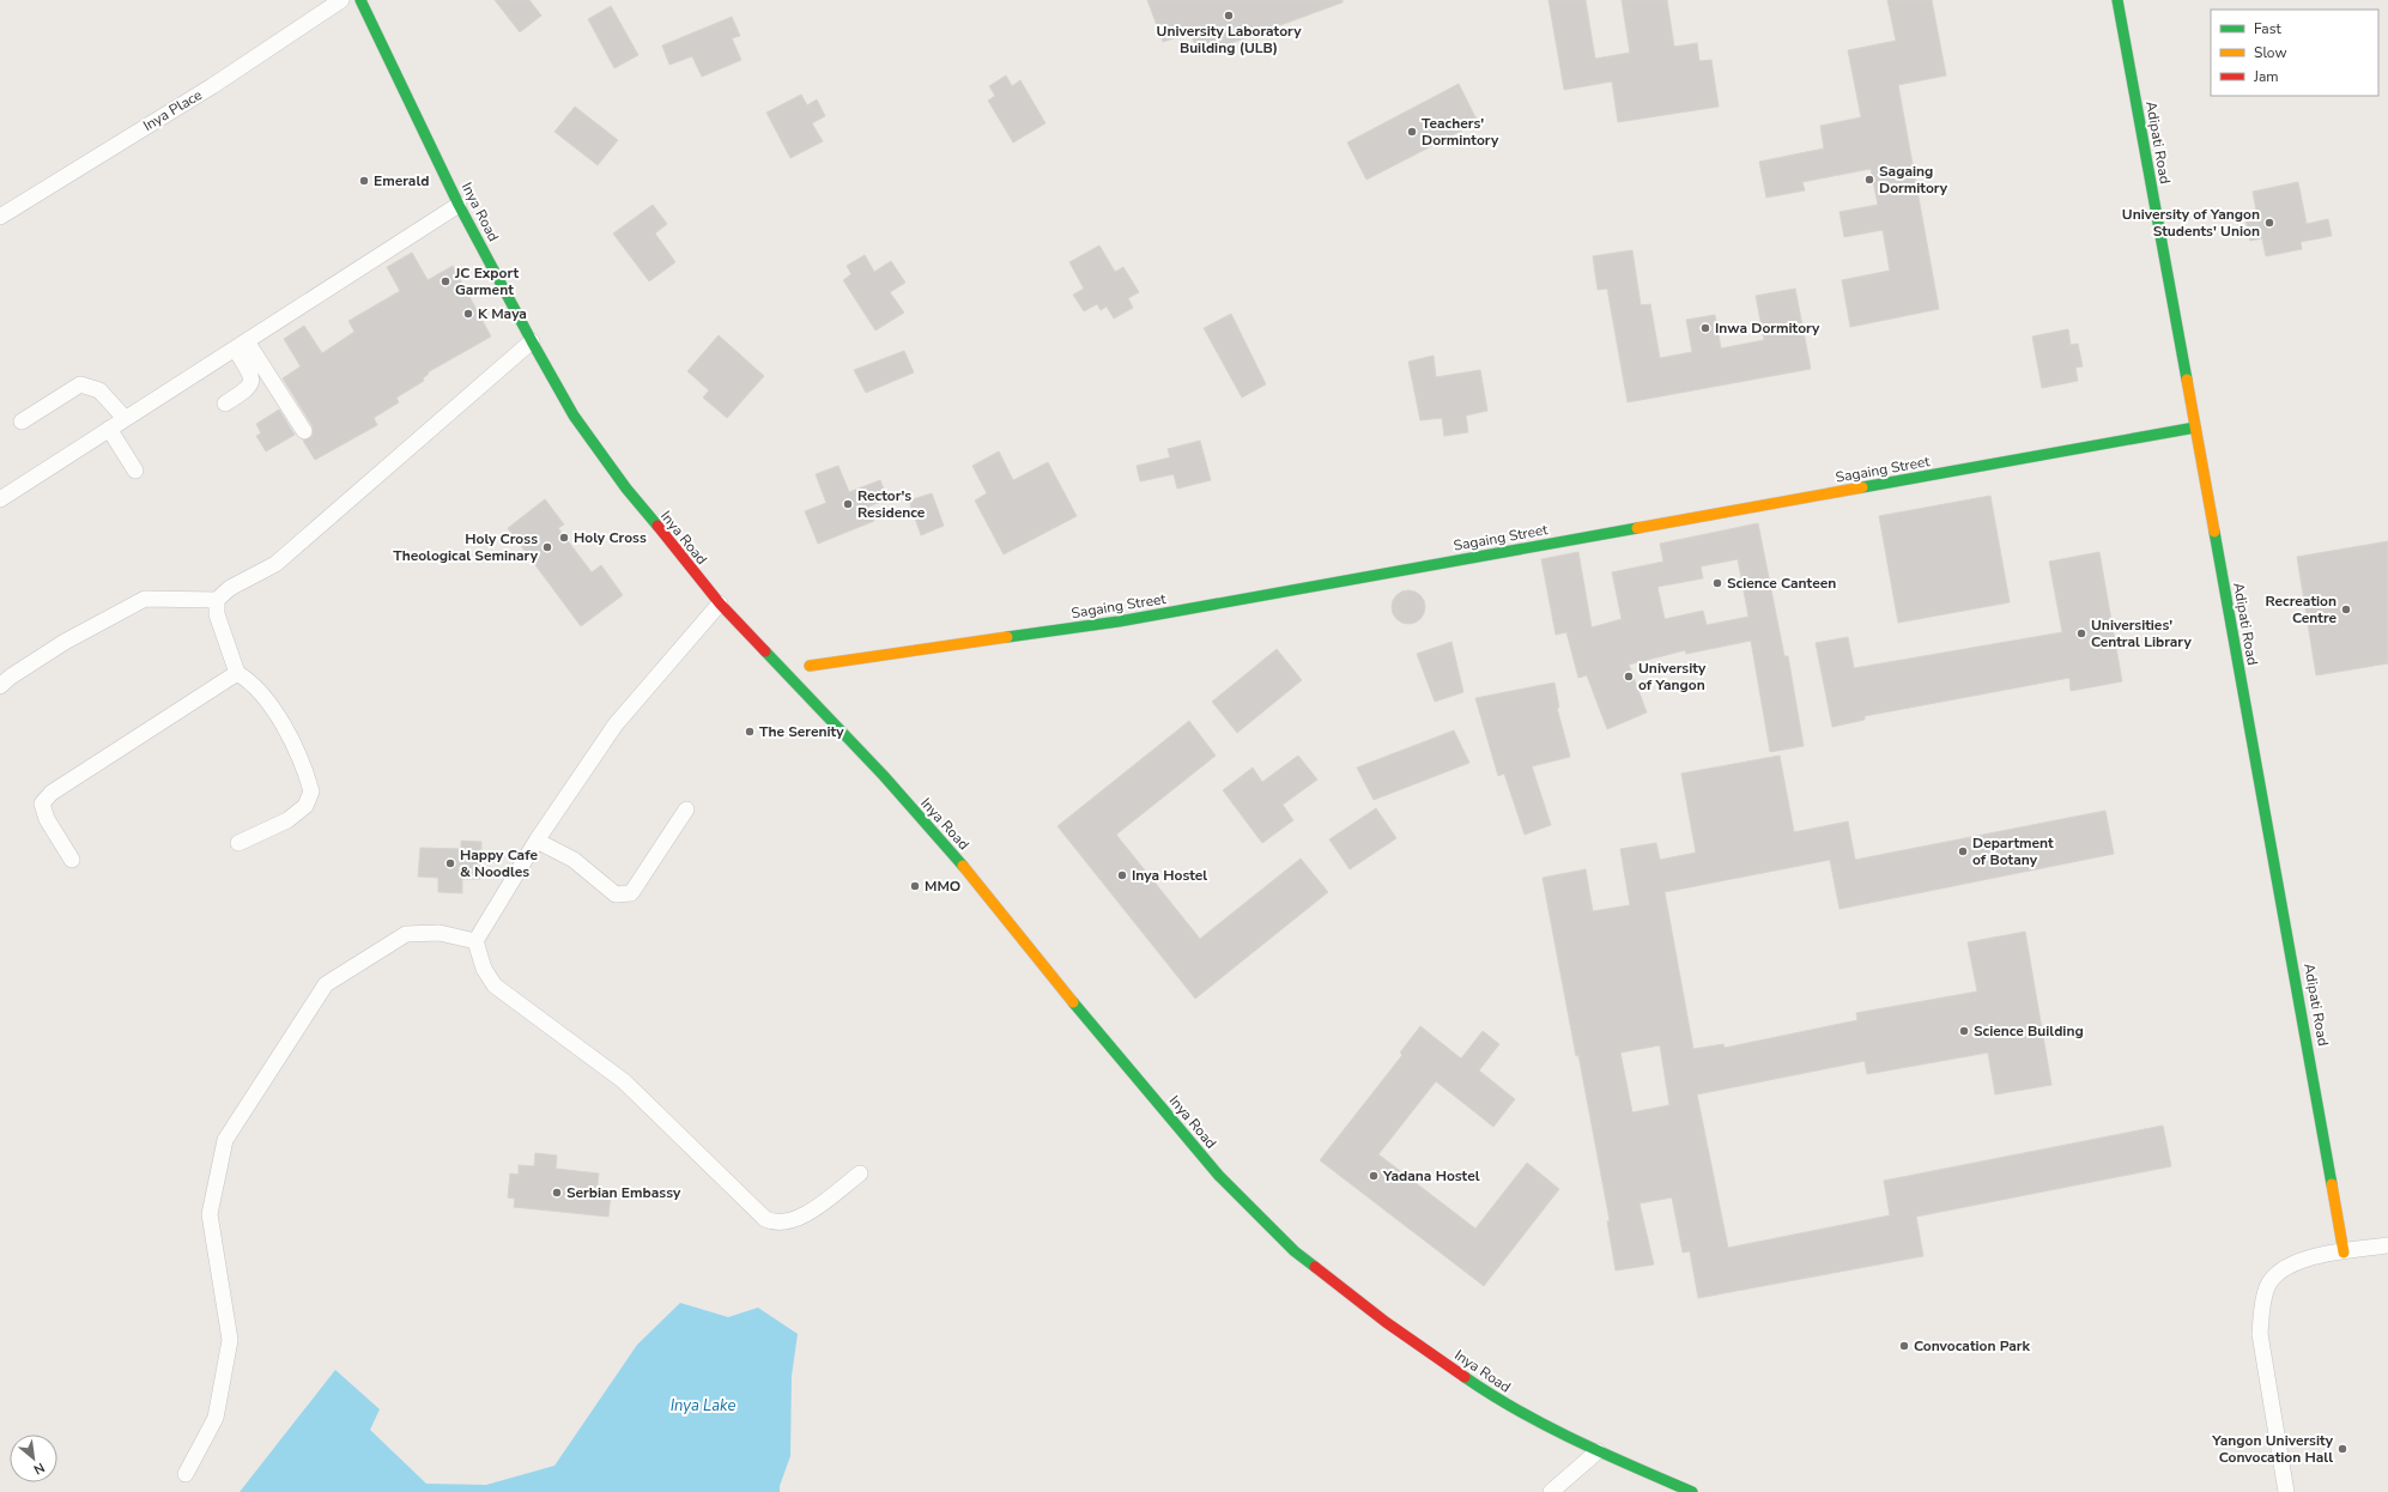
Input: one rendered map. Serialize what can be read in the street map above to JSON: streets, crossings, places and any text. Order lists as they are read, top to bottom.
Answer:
{
  "streets": {
    "street": [
      "Inya Place",
      "Adipati Road",
      "Inya Road",
      "Sagaing Street"
    ]
  },
  "crossings": [
    ["Adipati Road", "Sagaing Street"]
  ],
  "water": ["Inya Lake"],
  "places": [
    "University Laboratory Building (ULB)",
    "Teachers' Dormintory",
    "Sagaing Dormitory",
    "Emerald",
    "University of Yangon Students' Union",
    "JC Export Garment",
    "K Maya",
    "Inwa Dormitory",
    "Rector's Residence",
    "Holy Cross",
    "Holy Cross Theological Seminary",
    "Science Canteen",
    "Recreation Centre",
    "Universities' Central Library",
    "University of Yangon",
    "The Serenity",
    "Department of Botany",
    "Happy Cafe & Noodles",
    "Inya Hostel",
    "MMO",
    "Science Building",
    "Yadana Hostel",
    "Serbian Embassy",
    "Convocation Park",
    "Yangon University Convocation Hall"
  ],
  "legend": ["Fast", "Slow", "Jam"],
  "north": "bottom right"
}
